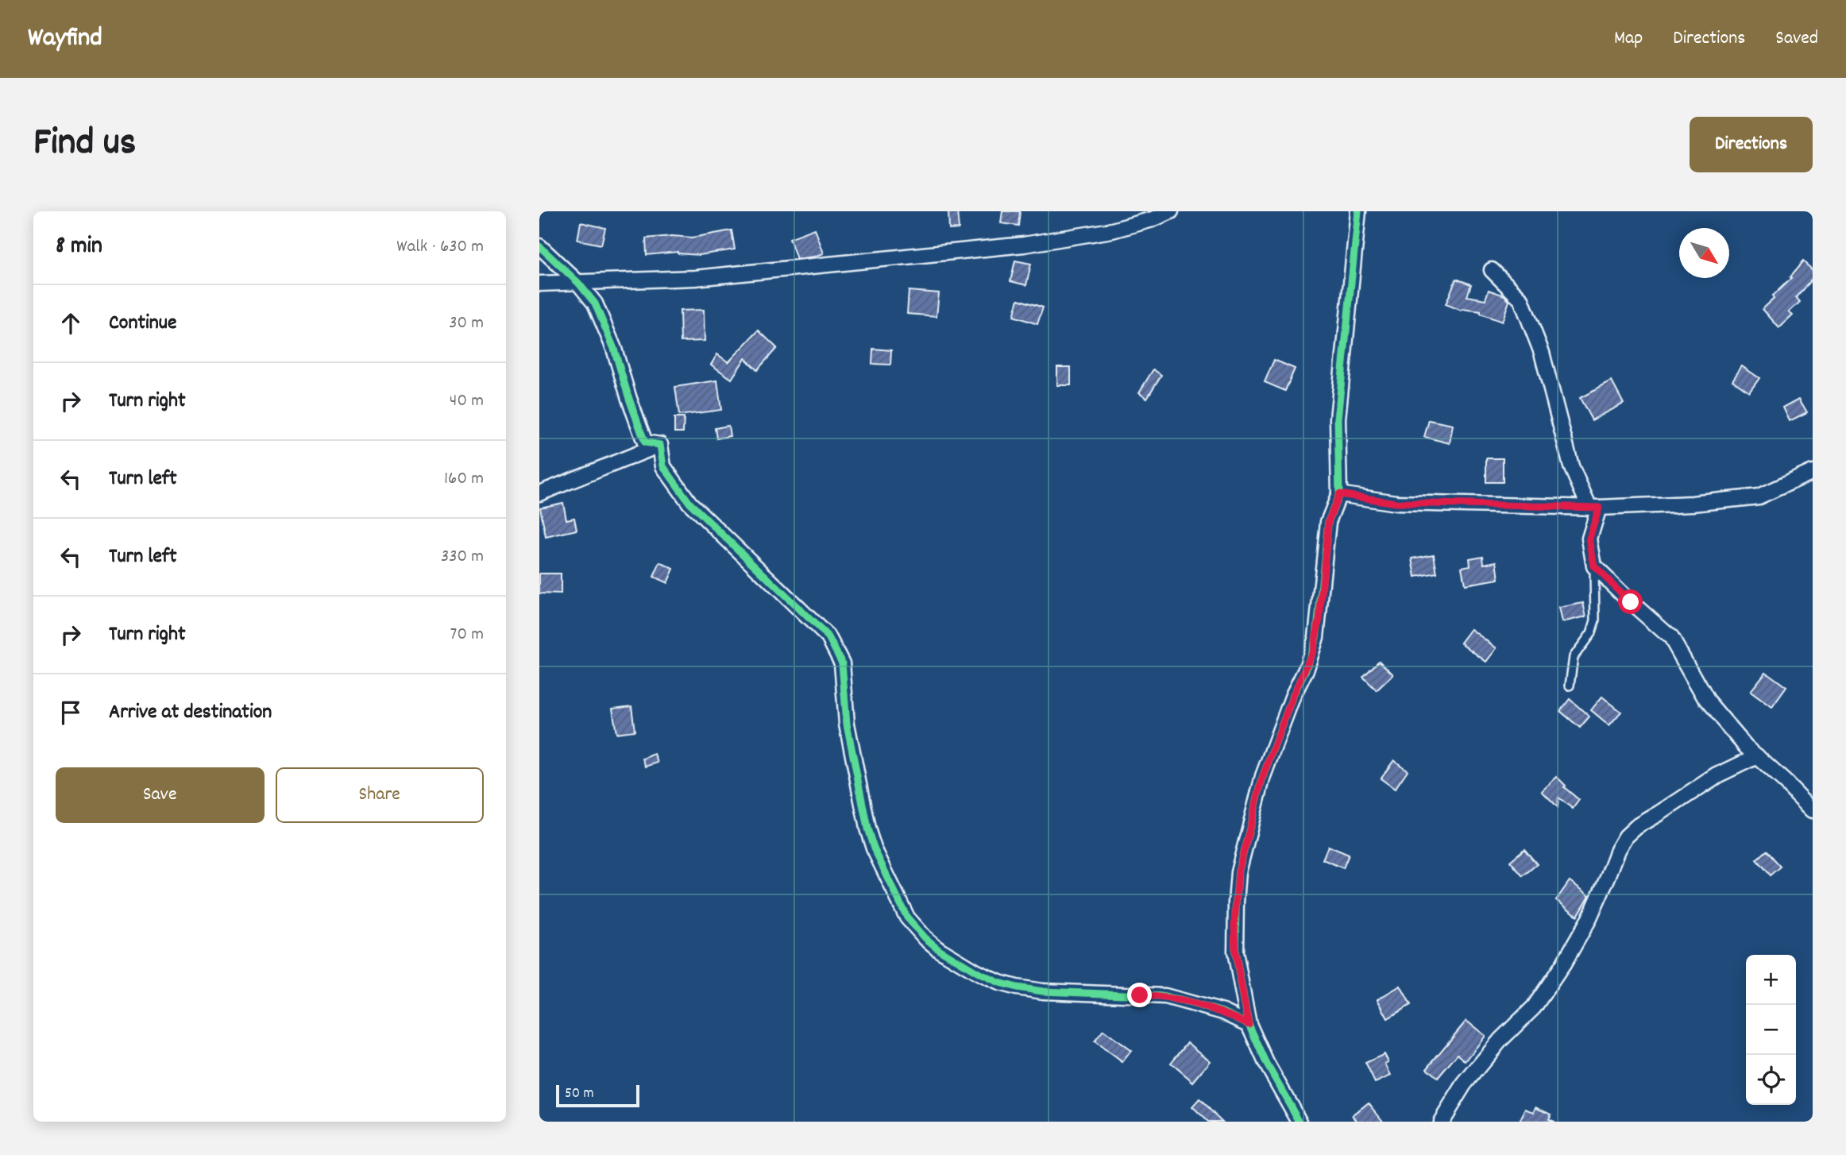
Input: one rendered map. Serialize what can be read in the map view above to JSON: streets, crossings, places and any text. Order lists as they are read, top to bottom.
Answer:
{
  "scale_bar": "50 m",
  "north": "bottom right",
  "page": {
    "header": "Wayfind",
    "nav": ["Map", "Directions", "Saved"],
    "title": "Find us",
    "buttons": [
      "Directions",
      ["Save", "Share"]
    ],
    "heading": ["8 min", "Walk · 630 m"],
    "list": [
      ["Continue", "30 m"],
      ["Turn right", "40 m"],
      ["Turn left", "160 m"],
      ["Turn left", "330 m"],
      ["Turn right", "70 m"],
      "Arrive at destination"
    ],
    "map_buttons": ["+", "−"],
    "scale": "50 m"
  }
}
